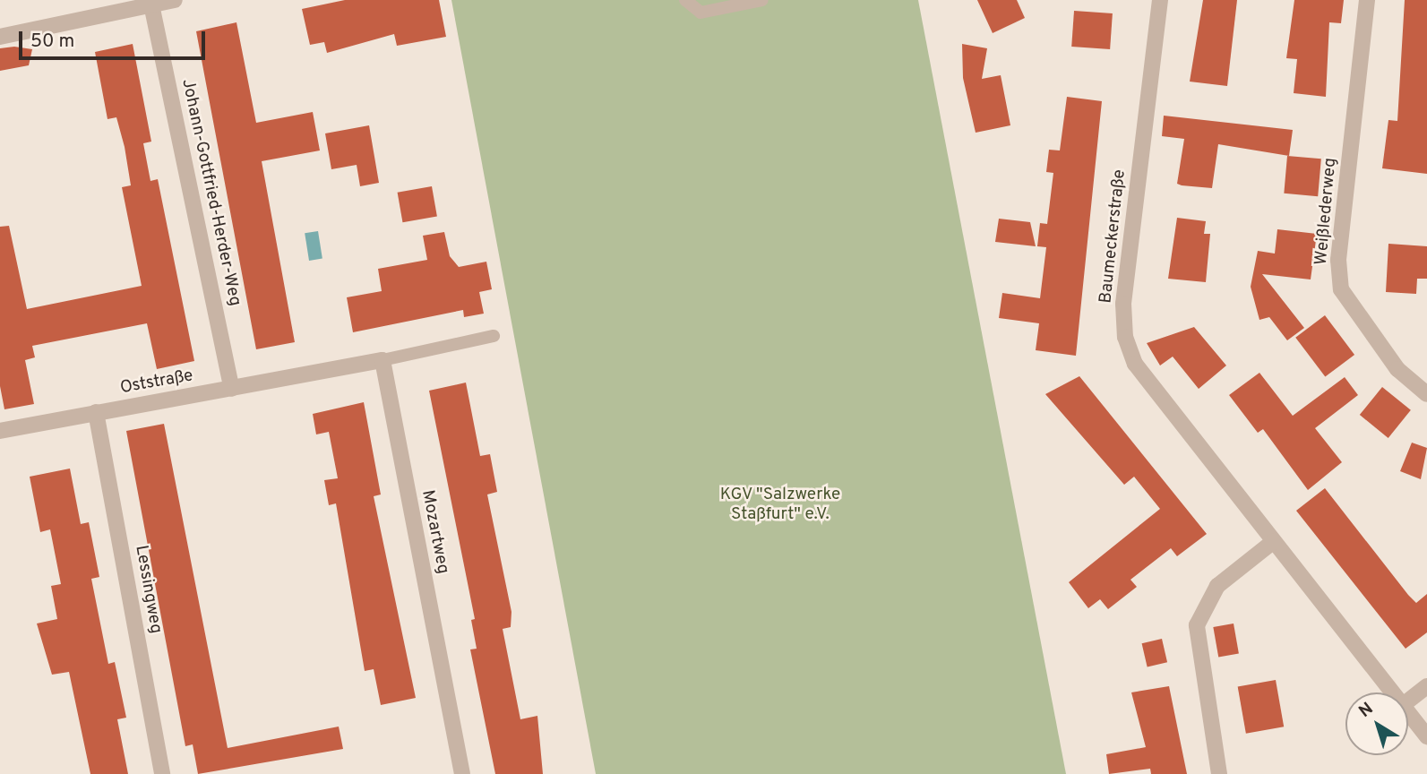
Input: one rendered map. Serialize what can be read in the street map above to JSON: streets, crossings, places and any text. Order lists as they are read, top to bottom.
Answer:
{
  "streets": {
    "street": [
      "Johann-Gottfried-Herder-Weg",
      "Weißlederweg",
      "Baumeckerstraße",
      "Oststraße",
      "Mozartweg",
      "Lessingweg"
    ]
  },
  "crossings": [
    ["Johann-Gottfried-Herder-Weg", "Oststraße"],
    ["Oststraße", "Mozartweg"],
    ["Oststraße", "Lessingweg"]
  ],
  "parks": ["KGV \"Salzwerke Staßfurt\" e.V."],
  "scale_bar": "50 m",
  "north": "top left"
}
